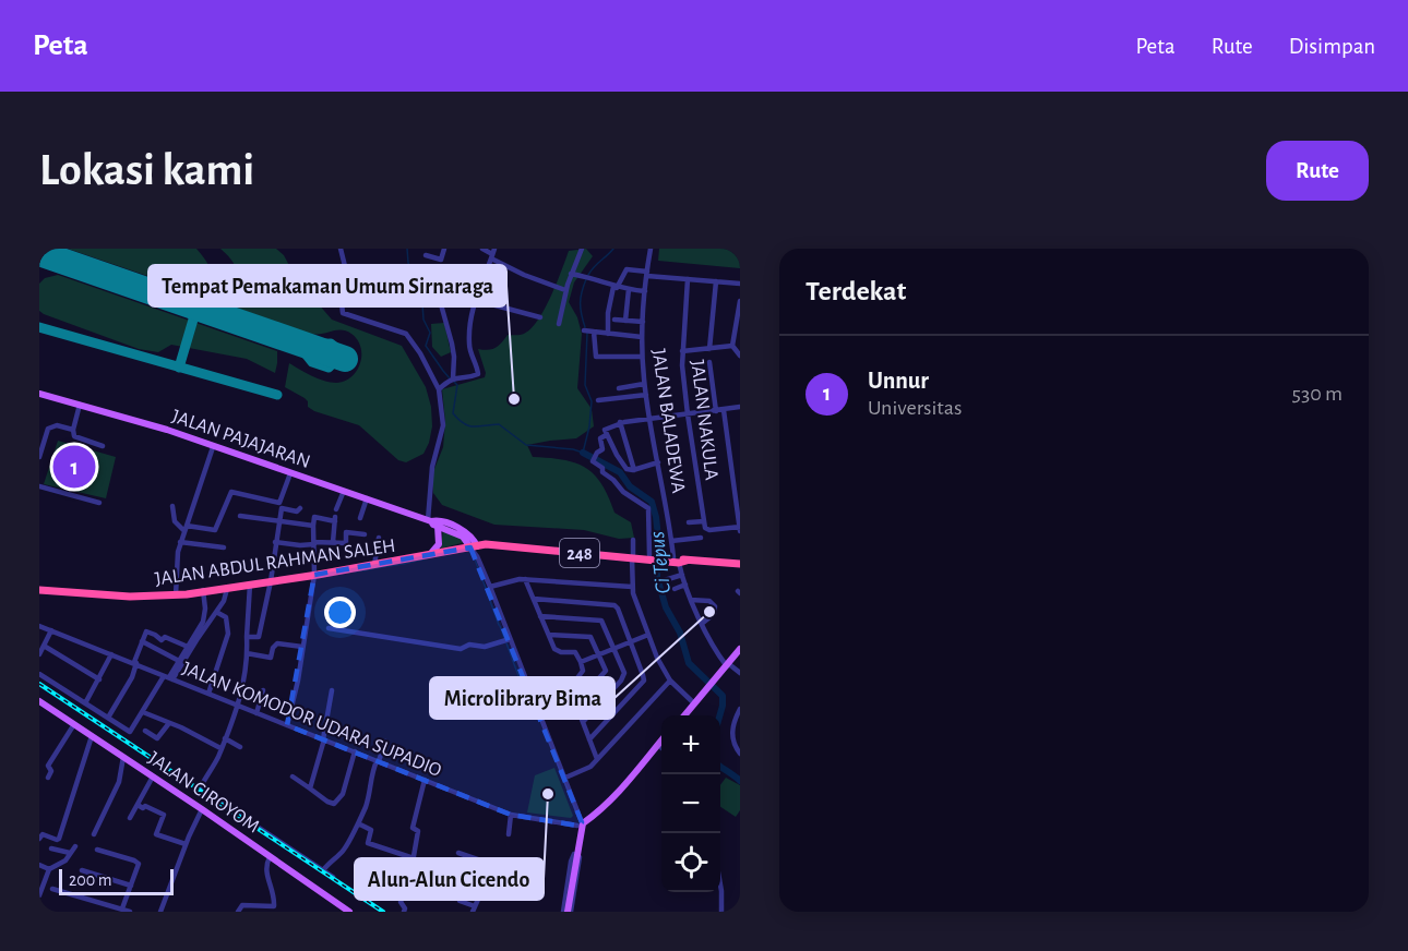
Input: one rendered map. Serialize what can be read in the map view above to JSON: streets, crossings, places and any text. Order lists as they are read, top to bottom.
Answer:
{
  "streets": {
    "highway": ["JALAN PAJAJARAN", "248", "JALAN ABDUL RAHMAN SALEH"],
    "main road": ["JALAN CIROYOM"],
    "street": ["JALAN NAKULA", "JALAN BALADEWA", "JALAN KOMODOR UDARA SUPADIO"]
  },
  "crossings": [
    ["JALAN BALADEWA", "JALAN PAJAJARAN"],
    ["JALAN PAJAJARAN", "JALAN ABDUL RAHMAN SALEH"]
  ],
  "water": ["Ci Tepus"],
  "places": ["Tempat Pemakaman Umum Sirnaraga", "Microlibrary Bima", "Alun-Alun Cicendo"],
  "scale_bar": "200 m",
  "page": {
    "header": "Peta",
    "nav": ["Peta", "Rute", "Disimpan"],
    "buttons": "Rute",
    "title": "Lokasi kami",
    "heading": "Terdekat",
    "list": [
      {
        "mark": "1",
        "name": "Unnur",
        "note": "Universitas",
        "value": "530 m"
      }
    ],
    "pins": "1",
    "map_buttons": ["+", "−"],
    "scale": "200 m"
  }
}
